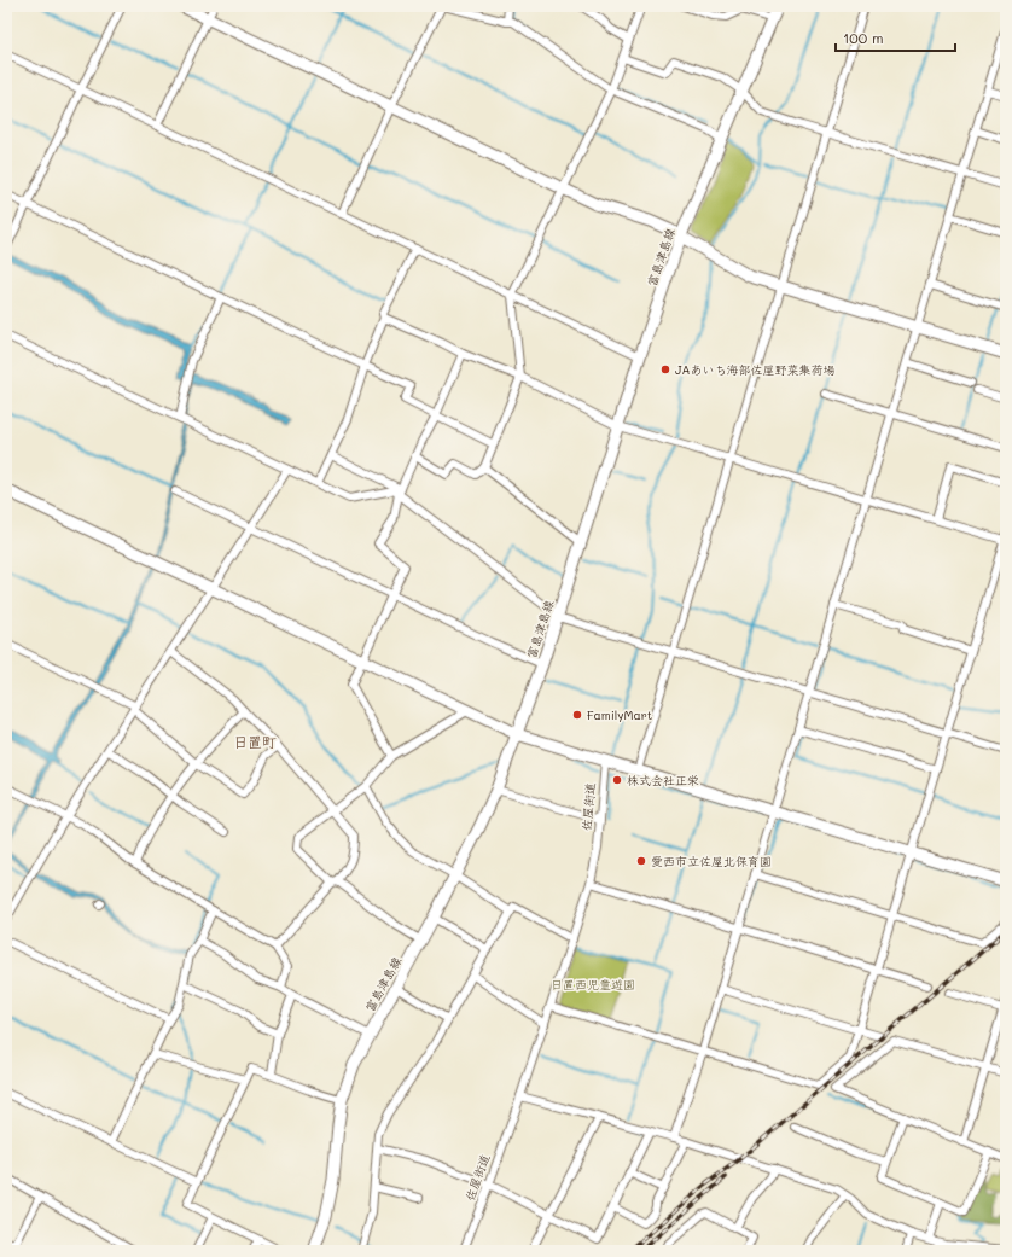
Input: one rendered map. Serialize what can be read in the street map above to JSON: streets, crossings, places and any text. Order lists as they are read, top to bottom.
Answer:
{
  "streets": {
    "street": ["富島津島線", "佐屋街道"]
  },
  "districts": ["日置町"],
  "parks": ["日置西児童遊園"],
  "places": [
    "JAあいち海部佐屋野菜集荷場",
    "FamilyMart",
    "株式会社正栄",
    "愛西市立佐屋北保育園"
  ],
  "scale_bar": "100 m"
}
